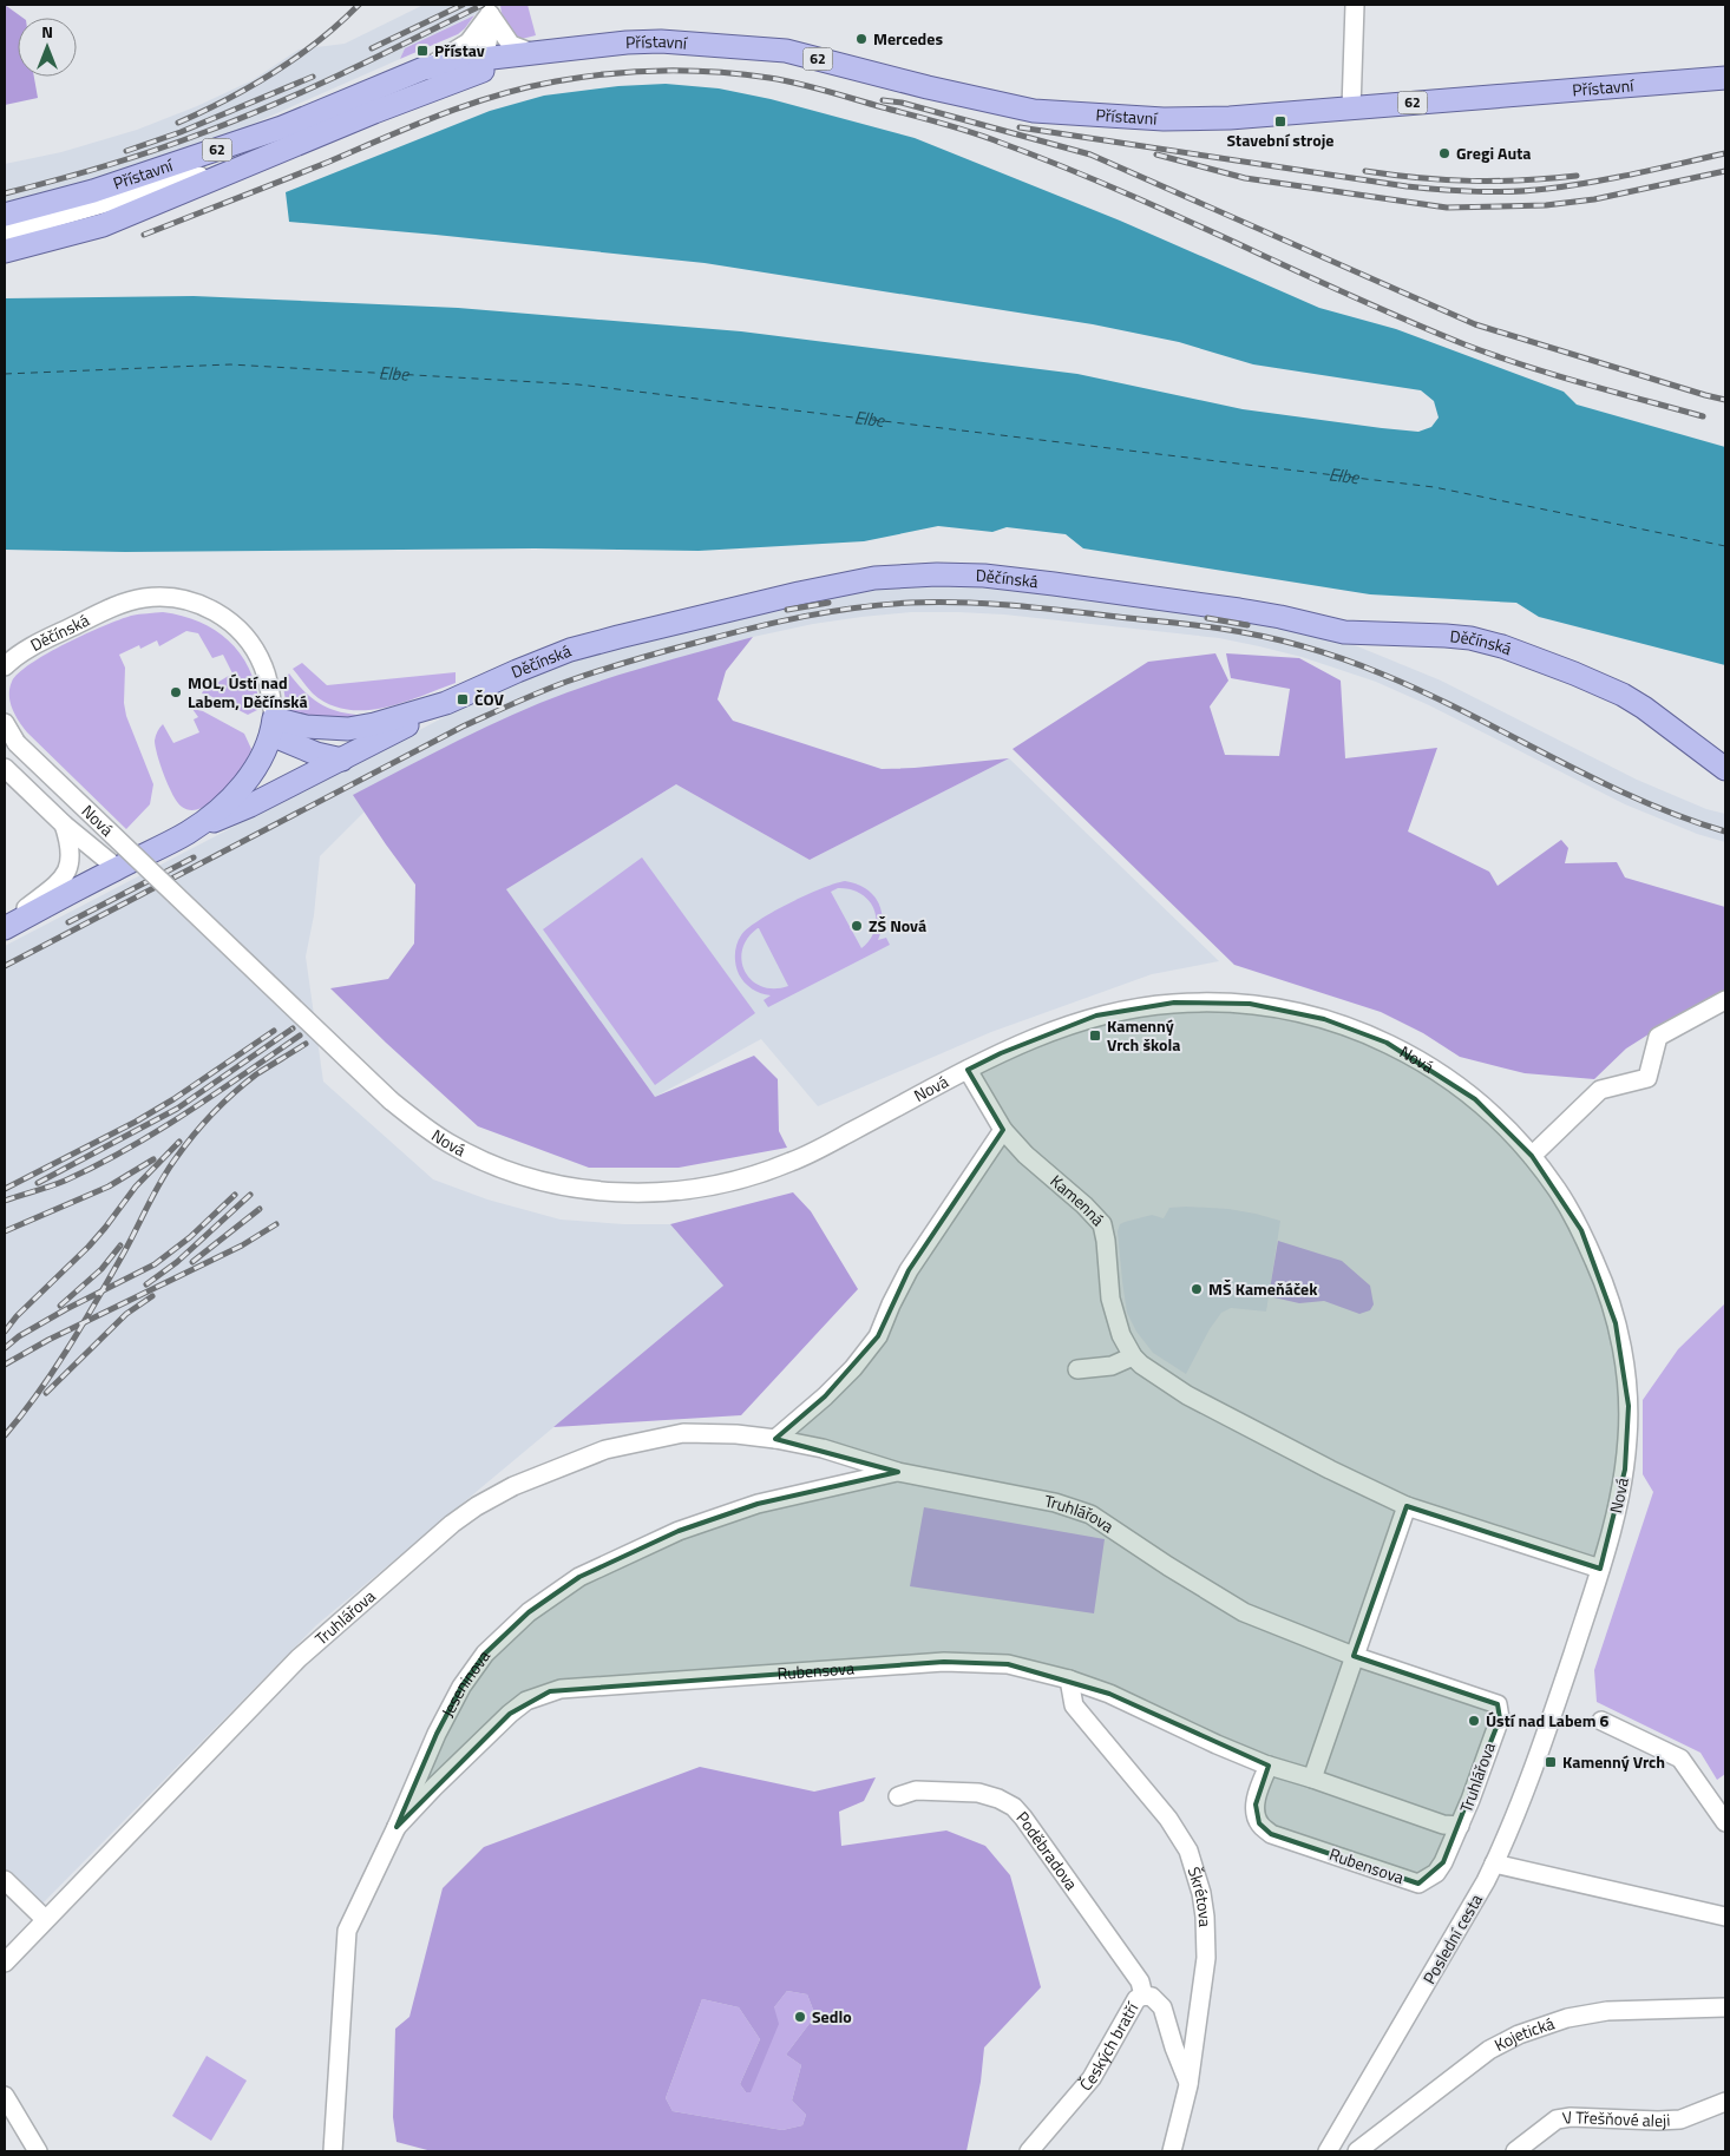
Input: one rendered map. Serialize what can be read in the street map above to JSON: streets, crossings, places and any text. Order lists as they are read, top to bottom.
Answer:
{
  "streets": {
    "main road": ["Přístavní", "62", "Děčínská"],
    "street": [
      "Nová",
      "Kamenná",
      "Truhlářova",
      "Rubensova",
      "Jeseninova",
      "Poděbradova",
      "Škrétova",
      "Poslední cesta",
      "Kojetická",
      "Českých bratří",
      "V Třešňové aleji"
    ]
  },
  "crossings": [
    ["Nová", "Kamenná"],
    ["Nová", "Poslední cesta"],
    ["Truhlářova", "Rubensova"],
    ["Truhlářova", "Jeseninova"],
    ["Rubensova", "Jeseninova"],
    ["Rubensova", "Škrétova"],
    ["Poděbradova", "Českých bratří"],
    ["Škrétova", "Českých bratří"]
  ],
  "water": ["Elbe"],
  "places": {
    "other": [
      "Mercedes",
      "Gregi Auta",
      "MOL, Ústí nad Labem, Děčínská",
      "ZŠ Nová",
      "MŠ Kameňáček",
      "Ústí nad Labem 6",
      "Sedlo"
    ],
    "transit": [
      "Přístav",
      "Stavební stroje",
      "ČOV",
      "Kamenný Vrch škola",
      "Kamenný Vrch"
    ]
  },
  "north": "top"
}
